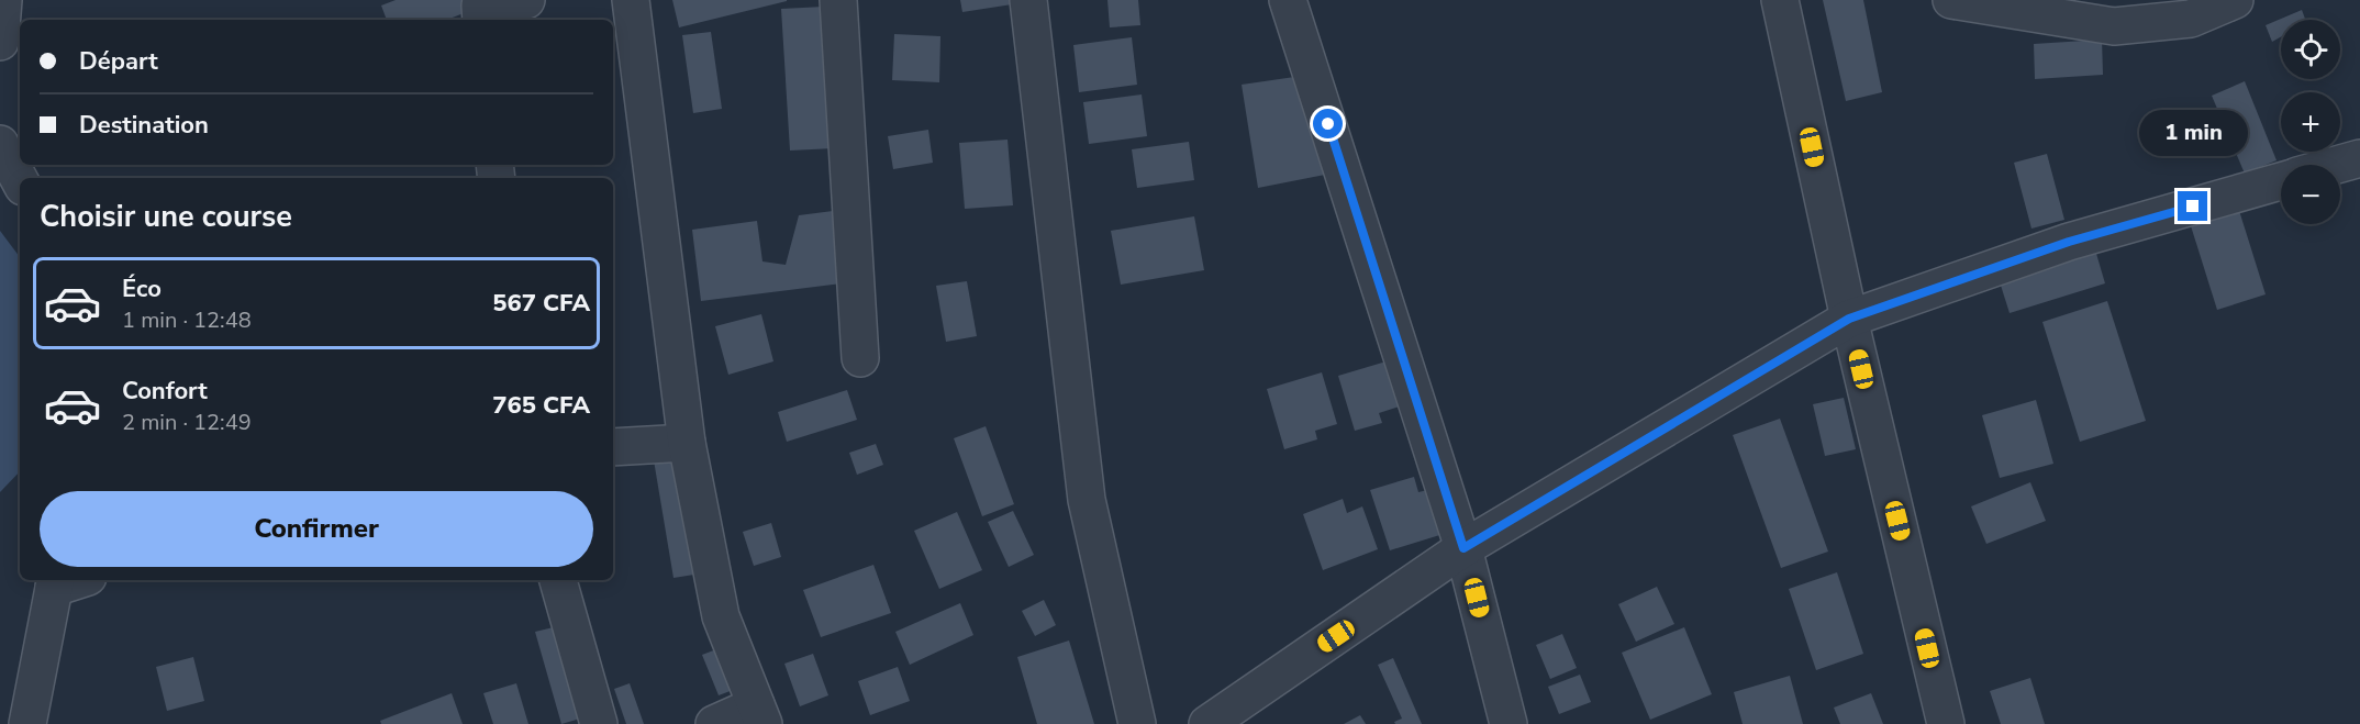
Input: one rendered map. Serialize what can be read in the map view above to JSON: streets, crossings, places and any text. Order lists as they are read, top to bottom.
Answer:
{
  "page": {
    "map_buttons": ["+", "−"],
    "banner": ["Départ", "Destination"],
    "bubble": "1 min",
    "heading": "Choisir une course",
    "list": [
      {
        "name": "Éco",
        "note": "1 min · 12:48",
        "value": "567 CFA"
      },
      {
        "name": "Confort",
        "note": "2 min · 12:49",
        "value": "765 CFA"
      }
    ],
    "buttons": "Confirmer"
  }
}
